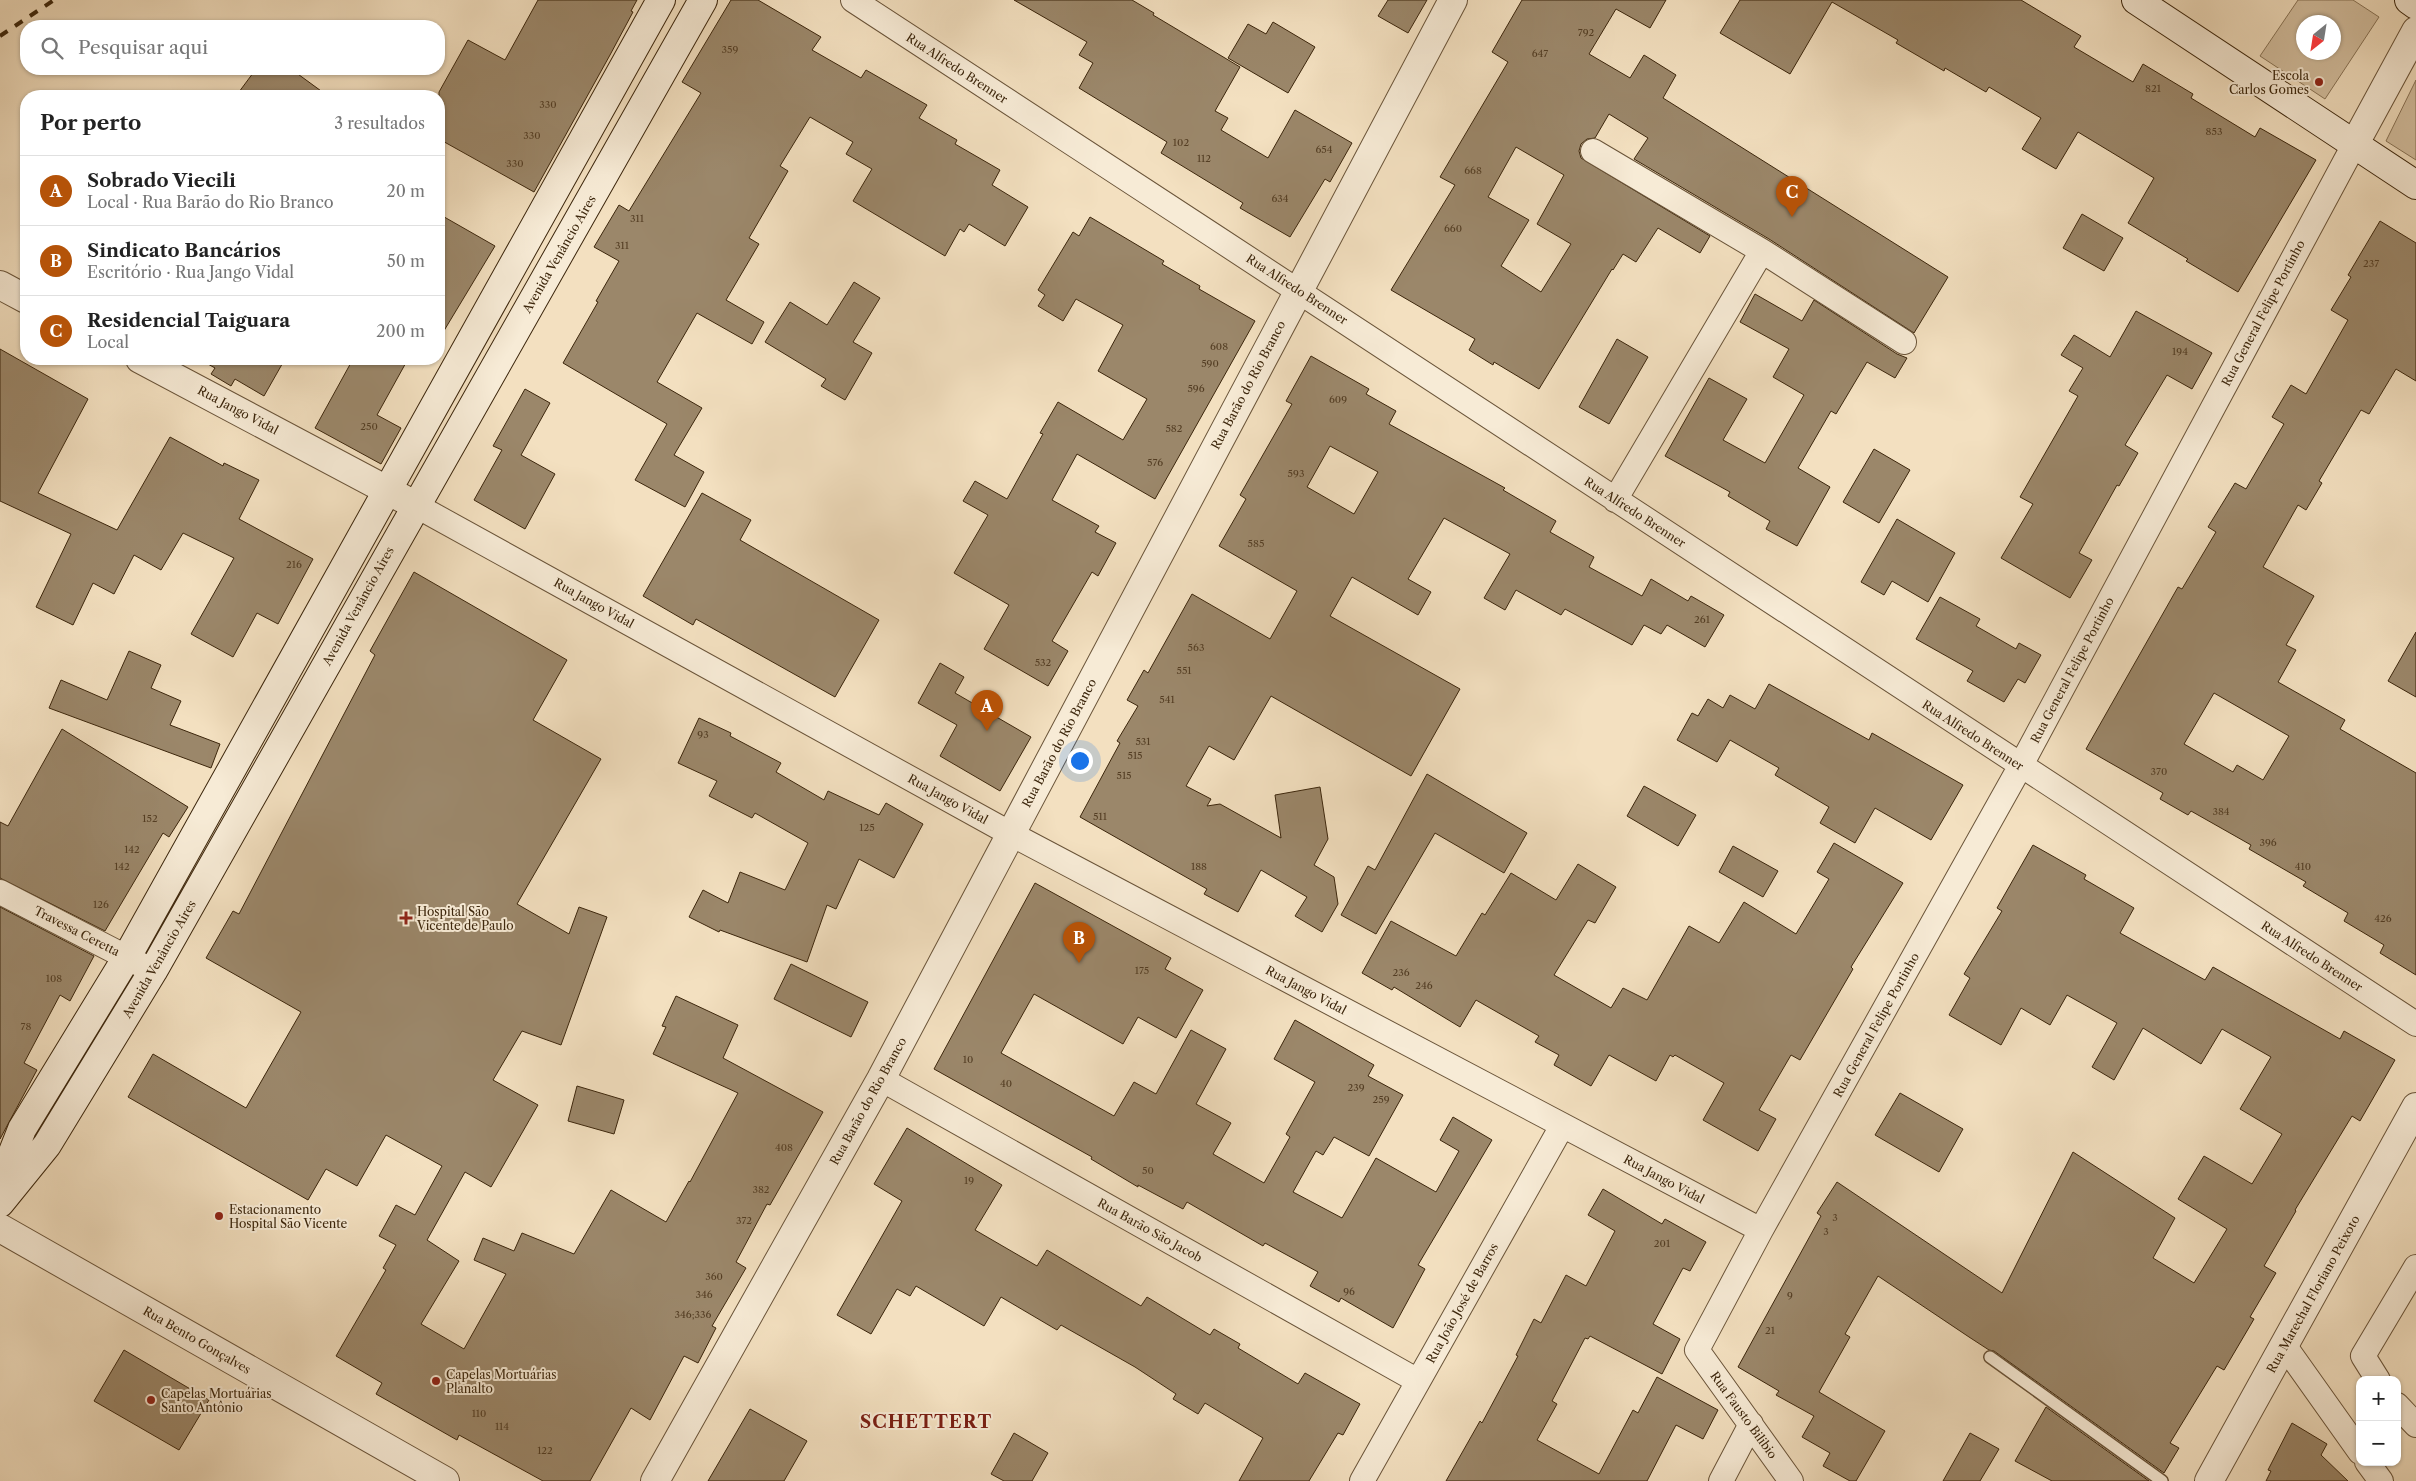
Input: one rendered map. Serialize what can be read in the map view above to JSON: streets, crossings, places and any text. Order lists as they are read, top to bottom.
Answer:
{
  "streets": {
    "main road": [
      "Avenida Venâncio Aires",
      "Rua Barão do Rio Branco",
      "Rua Jango Vidal",
      "Rua Marechal Floriano Peixoto",
      "Rua Bento Gonçalves"
    ],
    "street": [
      "Rua Alfredo Brenner",
      "Rua General Felipe Portinho",
      "Travessa Ceretta",
      "Rua Barão São Jacob",
      "Rua João José de Barros",
      "Rua Fausto Bilibio"
    ]
  },
  "crossings": [
    ["Rua Alfredo Brenner", "Rua General Felipe Portinho"],
    ["Rua Alfredo Brenner", "Rua Barão do Rio Branco"],
    ["Avenida Venâncio Aires", "Rua Jango Vidal"],
    ["Avenida Venâncio Aires", "Travessa Ceretta"],
    ["Rua General Felipe Portinho", "Rua Jango Vidal"],
    ["Rua General Felipe Portinho", "Rua Fausto Bilibio"],
    ["Rua Barão do Rio Branco", "Rua Jango Vidal"],
    ["Rua Barão do Rio Branco", "Rua Barão São Jacob"],
    ["Rua Jango Vidal", "Rua João José de Barros"],
    ["Rua Barão São Jacob", "Rua João José de Barros"]
  ],
  "districts": ["SCHETTERT"],
  "places": {
    "other": [
      "Escola Carlos Gomes",
      "Estacionamento Hospital São Vicente",
      "Capelas Mortuárias Planalto",
      "Capelas Mortuárias Santo Antônio"
    ],
    "health": ["Hospital São Vicente de Paulo"]
  },
  "house_numbers": [
    "792",
    "359",
    "647",
    "821",
    "330",
    "853",
    "330",
    "102",
    "654",
    "112",
    "330",
    "668",
    "634",
    "311",
    "660",
    "311",
    "237",
    "608",
    "194",
    "590",
    "596",
    "609",
    "250",
    "582",
    "576",
    "593",
    "585",
    "216",
    "261",
    "563",
    "532",
    "551",
    "541",
    "93",
    "531",
    "515",
    "370",
    "515",
    "384",
    "511",
    "152",
    "125",
    "396",
    "142",
    "142",
    "188",
    "410",
    "126",
    "426",
    "175",
    "236",
    "108",
    "246",
    "78",
    "10",
    "40",
    "239",
    "259",
    "408",
    "50",
    "19",
    "382",
    "3",
    "372",
    "3",
    "201",
    "360",
    "96",
    "346",
    "9",
    "346;336",
    "21",
    "110",
    "114",
    "122"
  ],
  "north": "bottom left",
  "page": {
    "search": "Pesquisar aqui",
    "heading": ["Por perto", "3 resultados"],
    "list": [
      {
        "mark": "A",
        "name": "Sobrado Viecili",
        "note": "Local · Rua Barão do Rio Branco",
        "value": "20 m"
      },
      {
        "mark": "B",
        "name": "Sindicato Bancários",
        "note": "Escritório · Rua Jango Vidal",
        "value": "50 m"
      },
      {
        "mark": "C",
        "name": "Residencial Taiguara",
        "note": "Local",
        "value": "200 m"
      }
    ],
    "pins": ["C", "A", "B"],
    "map_buttons": ["+", "−"]
  }
}
